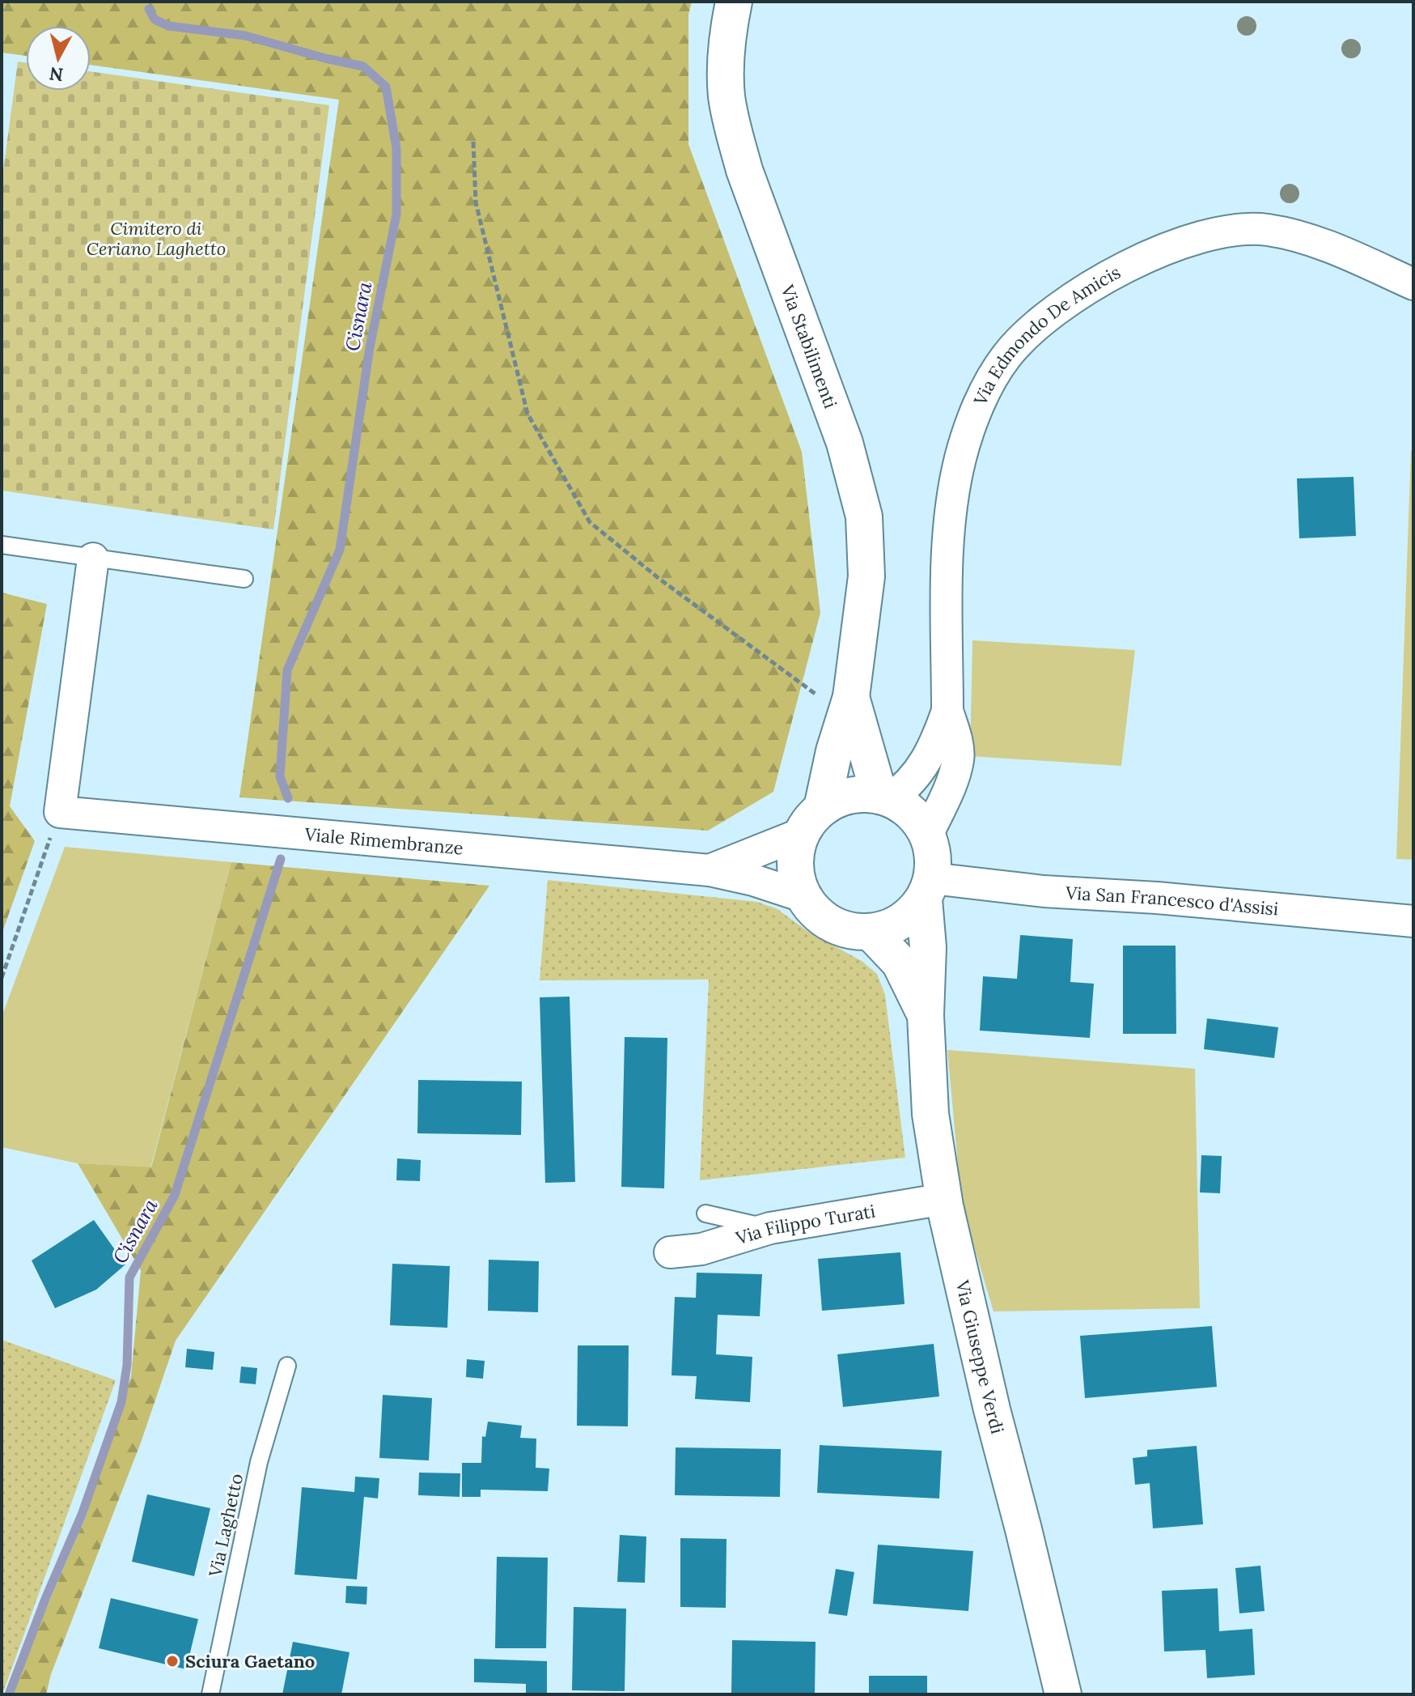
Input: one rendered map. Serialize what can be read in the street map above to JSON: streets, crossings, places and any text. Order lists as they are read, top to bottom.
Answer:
{
  "streets": {
    "street": [
      "Via Edmondo De Amicis",
      "Via Stabilimenti",
      "Viale Rimembranze",
      "Via San Francesco d'Assisi",
      "Via Filippo Turati",
      "Via Giuseppe Verdi"
    ],
    "lane": ["Via Laghetto"]
  },
  "crossings": [
    ["Via Edmondo De Amicis", "Via Stabilimenti"],
    ["Via Edmondo De Amicis", "Viale Rimembranze"],
    ["Via Edmondo De Amicis", "Via San Francesco d'Assisi"],
    ["Via Edmondo De Amicis", "Via Giuseppe Verdi"],
    ["Via Stabilimenti", "Viale Rimembranze"],
    ["Via Stabilimenti", "Via San Francesco d'Assisi"],
    ["Via Stabilimenti", "Via Giuseppe Verdi"],
    ["Viale Rimembranze", "Via San Francesco d'Assisi"],
    ["Viale Rimembranze", "Via Giuseppe Verdi"],
    ["Via San Francesco d'Assisi", "Via Giuseppe Verdi"],
    ["Via Filippo Turati", "Via Giuseppe Verdi"]
  ],
  "water": ["Cisnara"],
  "parks": ["Cimitero di Ceriano Laghetto"],
  "places": ["Sciura Gaetano"],
  "north": "bottom"
}
